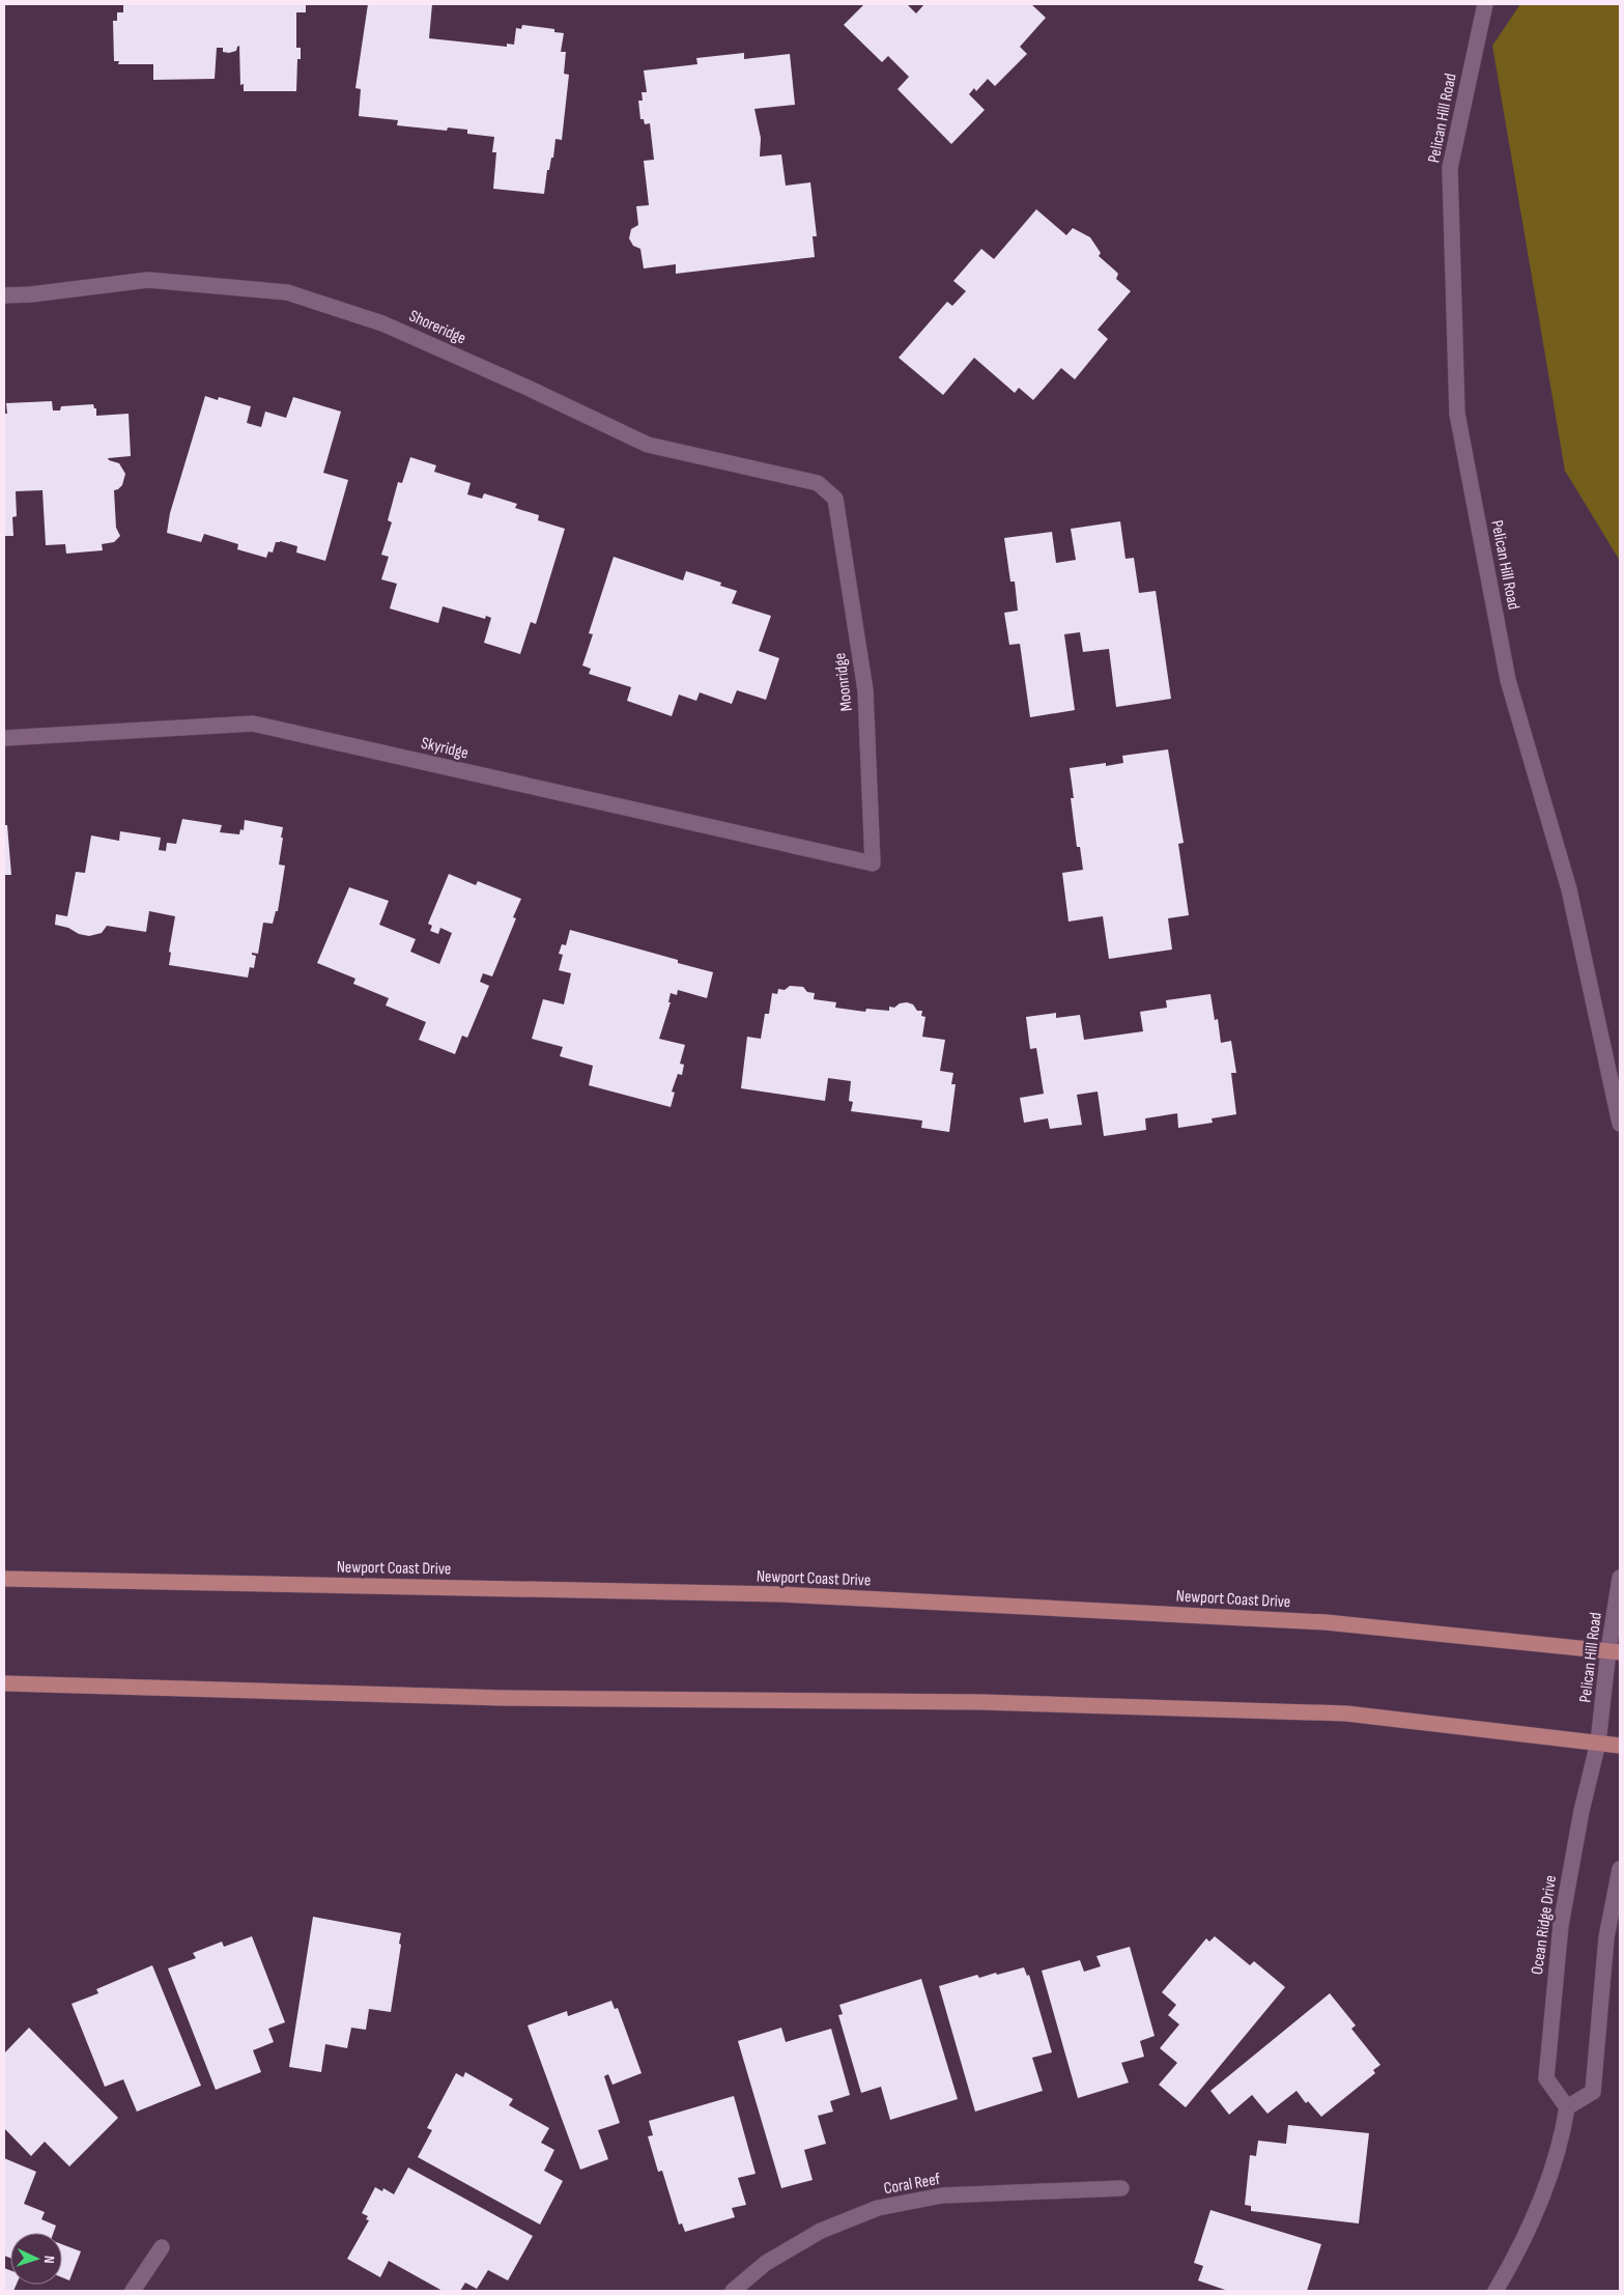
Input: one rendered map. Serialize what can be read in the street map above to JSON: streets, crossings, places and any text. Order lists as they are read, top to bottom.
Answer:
{
  "streets": {
    "main road": ["Newport Coast Drive"],
    "street": [
      "Pelican Hill Road",
      "Shoreridge",
      "Moonridge",
      "Skyridge",
      "Ocean Ridge Drive",
      "Coral Reef"
    ]
  },
  "crossings": [
    ["Pelican Hill Road", "Newport Coast Drive"],
    ["Pelican Hill Road", "Ocean Ridge Drive"],
    ["Shoreridge", "Moonridge"],
    ["Moonridge", "Skyridge"]
  ],
  "north": "right"
}
